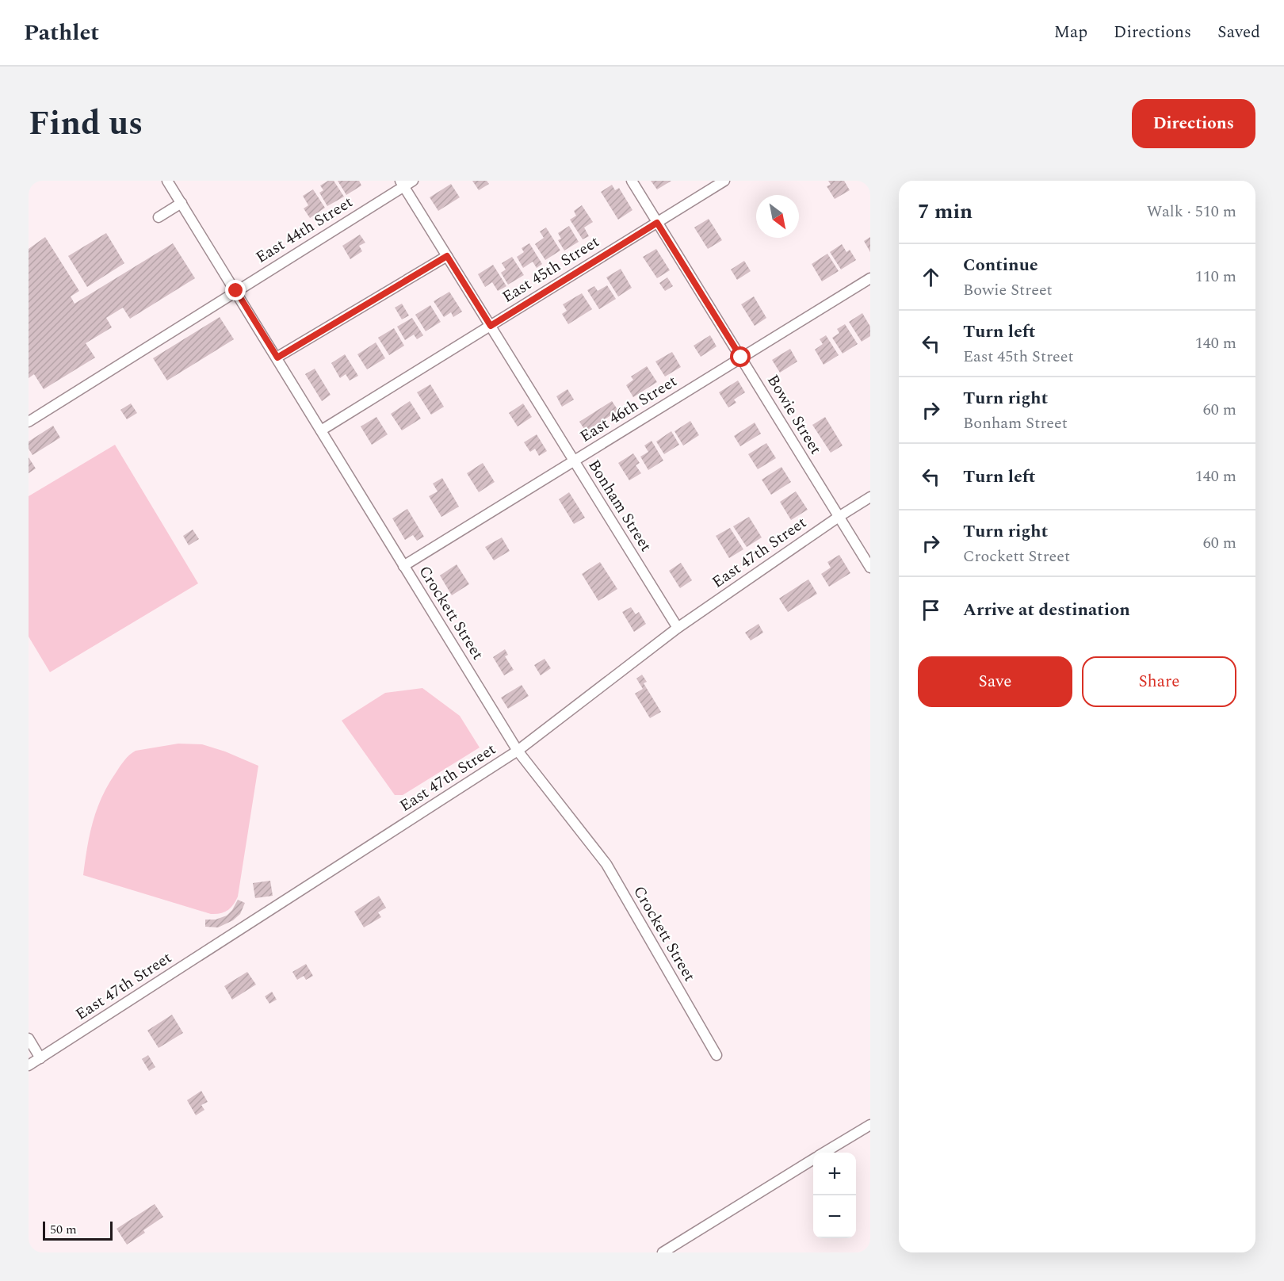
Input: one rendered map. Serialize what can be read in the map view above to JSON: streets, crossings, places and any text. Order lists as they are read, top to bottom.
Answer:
{
  "streets": {
    "street": [
      "East 44th Street",
      "East 45th Street",
      "East 46th Street",
      "Bowie Street",
      "Bonham Street",
      "East 47th Street",
      "Crockett Street"
    ]
  },
  "crossings": [
    ["East 44th Street", "Bonham Street"],
    ["East 44th Street", "Crockett Street"],
    ["East 45th Street", "Bowie Street"],
    ["East 45th Street", "Bonham Street"],
    ["East 45th Street", "Crockett Street"],
    ["East 46th Street", "Bowie Street"],
    ["East 46th Street", "Bonham Street"],
    ["East 46th Street", "Crockett Street"],
    ["Bowie Street", "East 47th Street"],
    ["Bonham Street", "East 47th Street"],
    ["East 47th Street", "Crockett Street"]
  ],
  "scale_bar": "50 m",
  "north": "bottom right",
  "page": {
    "header": "Pathlet",
    "nav": ["Map", "Directions", "Saved"],
    "title": "Find us",
    "buttons": [
      "Directions",
      ["Save", "Share"]
    ],
    "heading": ["7 min", "Walk · 510 m"],
    "list": [
      ["Continue", "Bowie Street", "110 m"],
      ["Turn left", "East 45th Street", "140 m"],
      ["Turn right", "Bonham Street", "60 m"],
      ["Turn left", "140 m"],
      ["Turn right", "Crockett Street", "60 m"],
      "Arrive at destination"
    ],
    "map_buttons": ["+", "−"],
    "scale": "50 m"
  }
}
